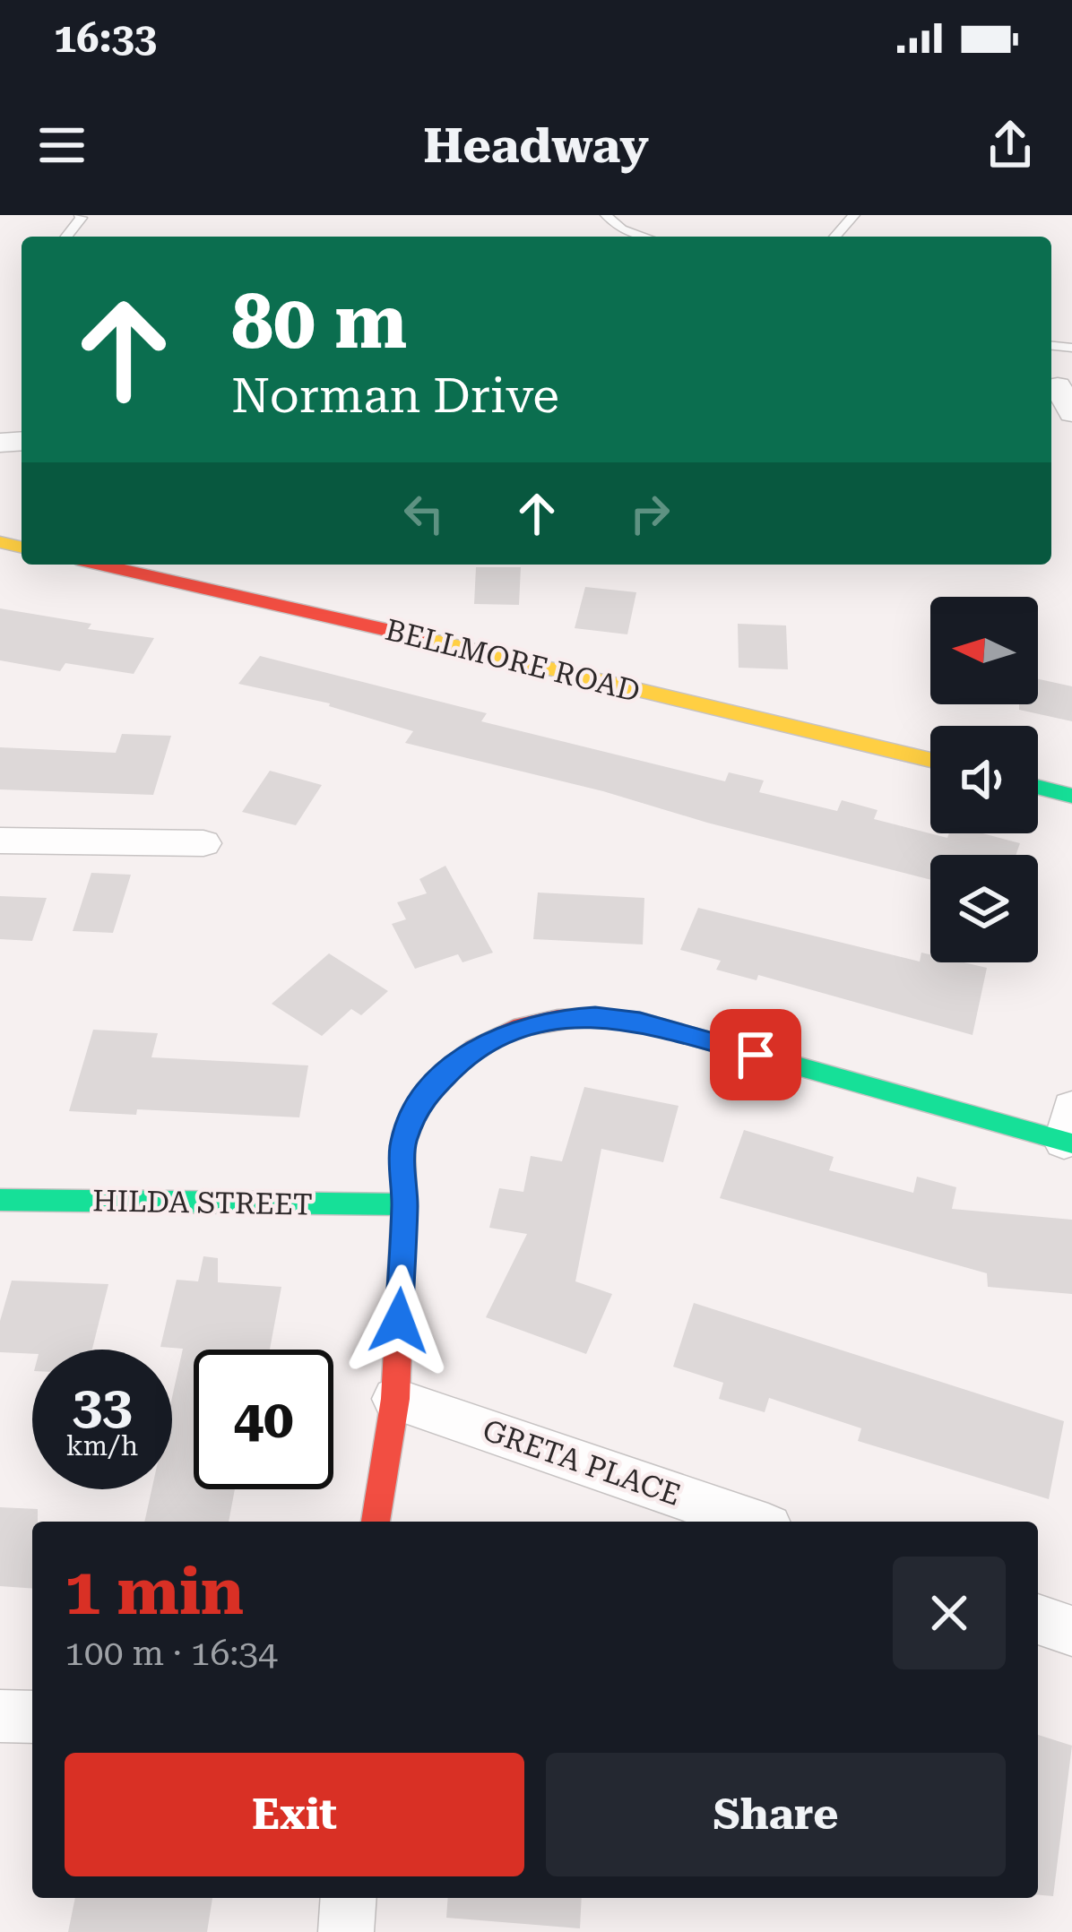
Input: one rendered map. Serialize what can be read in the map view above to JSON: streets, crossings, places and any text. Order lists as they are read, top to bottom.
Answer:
{
  "streets": {
    "street": ["BELLMORE ROAD", "HILDA STREET", "GRETA PLACE"]
  },
  "north": "left",
  "page": {
    "status": "16:33",
    "header": "Headway",
    "turn": ["80 m", "Norman Drive"],
    "speed": "33 km/h",
    "limit": "40",
    "heading": ["1 min", "100 m · 16:34"],
    "buttons": ["Exit", "Share"]
  }
}
